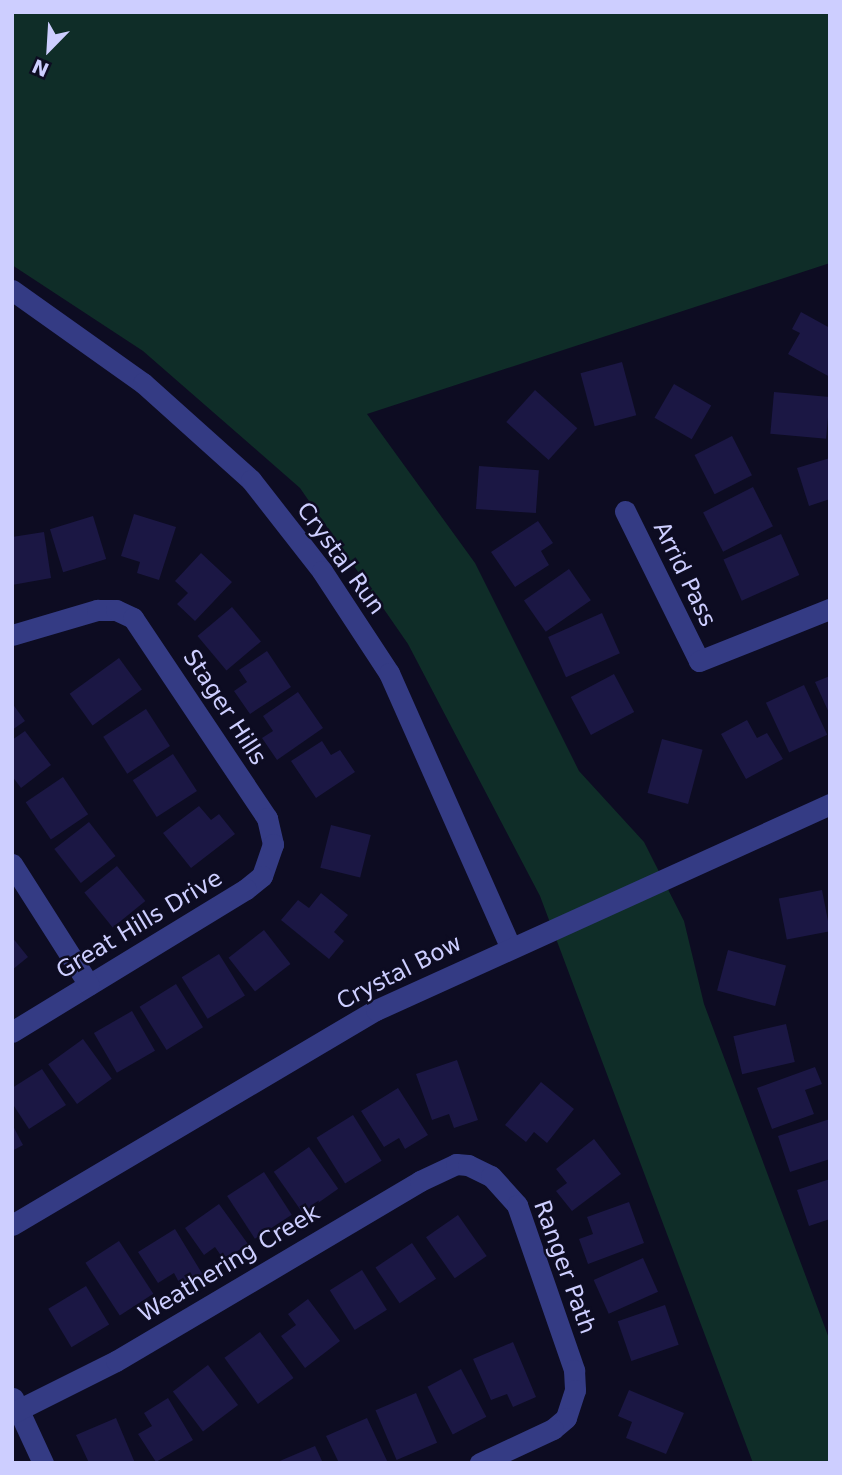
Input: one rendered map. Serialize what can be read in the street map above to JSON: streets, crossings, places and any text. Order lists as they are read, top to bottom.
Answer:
{
  "streets": {
    "street": [
      "Crystal Run",
      "Arrid Pass",
      "Stager Hills",
      "Great Hills Drive",
      "Crystal Bow",
      "Weathering Creek",
      "Ranger Path"
    ]
  },
  "crossings": [
    ["Crystal Run", "Crystal Bow"],
    ["Stager Hills", "Great Hills Drive"],
    ["Weathering Creek", "Ranger Path"]
  ],
  "north": "bottom left"
}
